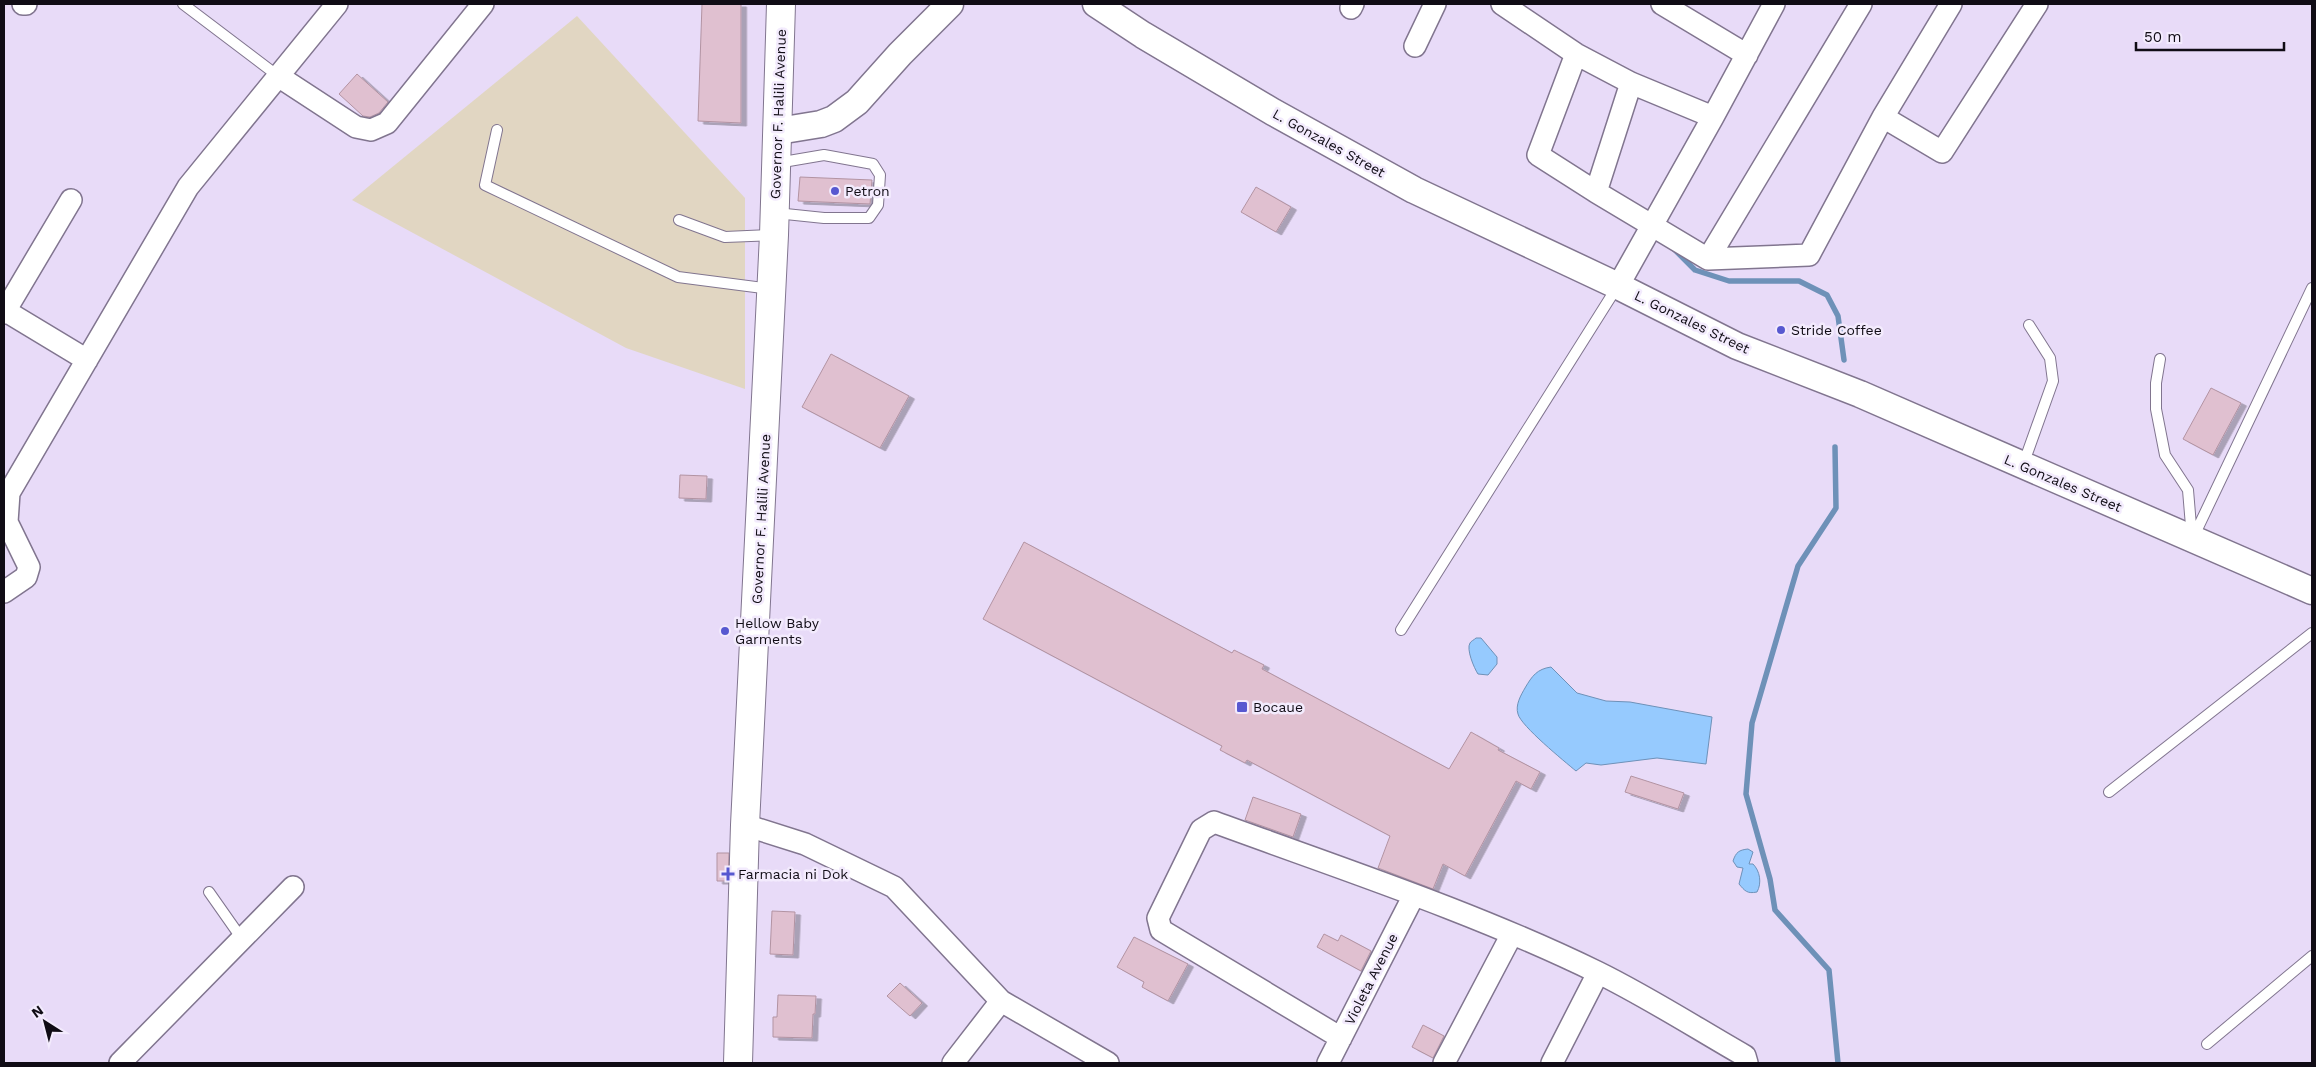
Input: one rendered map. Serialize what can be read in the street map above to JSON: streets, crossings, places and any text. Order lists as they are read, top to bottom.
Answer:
{
  "streets": {
    "main road": ["Governor F. Halili Avenue"],
    "street": ["L. Gonzales Street", "Violeta Avenue"]
  },
  "places": {
    "other": ["Petron", "Stride Coffee", "Hellow Baby Garments"],
    "transit": ["Bocaue"],
    "health": ["Farmacia ni Dok"]
  },
  "scale_bar": "50 m",
  "north": "top left"
}
